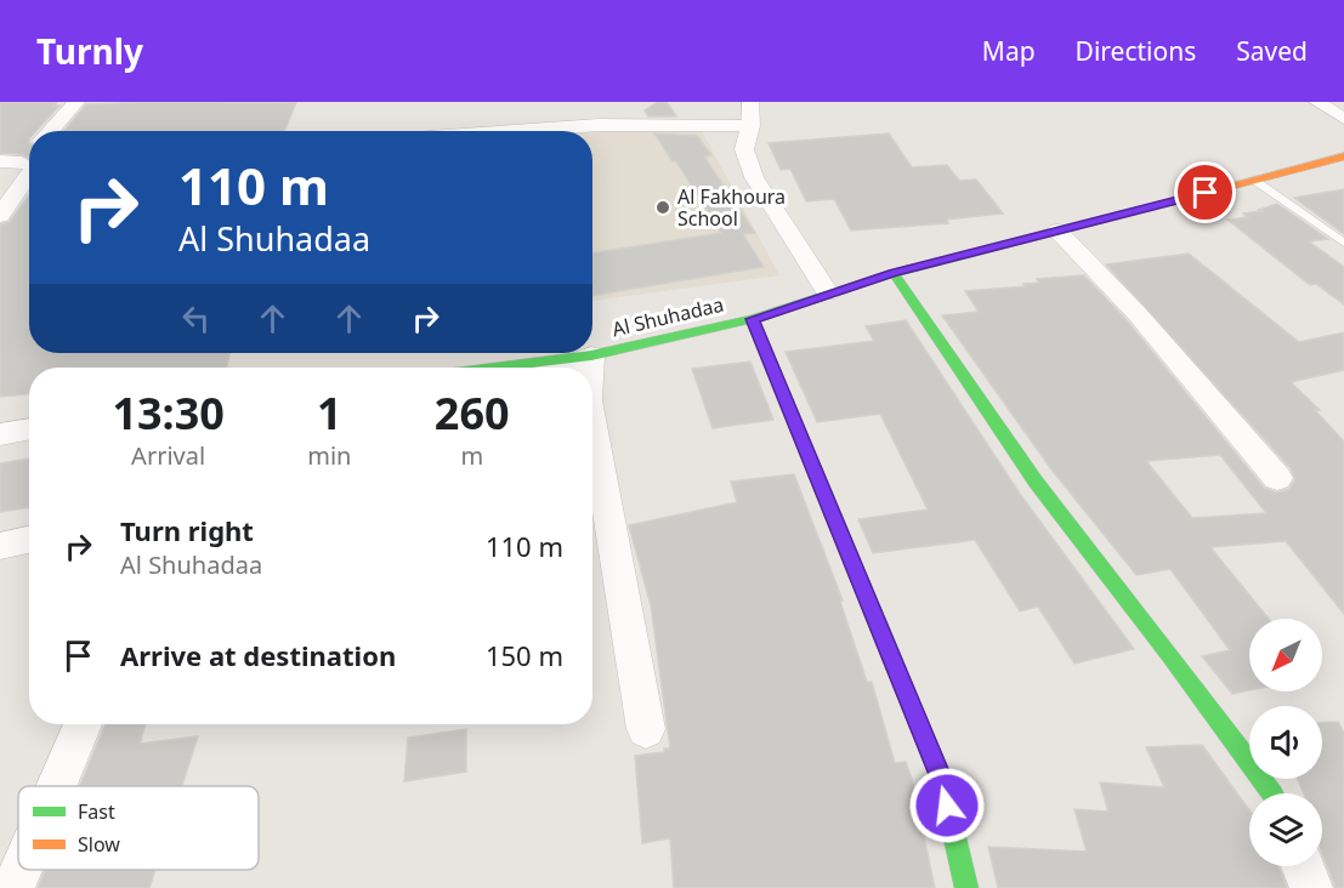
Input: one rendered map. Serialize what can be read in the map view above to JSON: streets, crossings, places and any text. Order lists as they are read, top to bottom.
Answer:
{
  "streets": {
    "street": ["Al Shuhadaa"]
  },
  "places": ["Al Fakhoura School"],
  "legend": ["Fast", "Slow"],
  "north": "bottom left",
  "page": {
    "header": "Turnly",
    "nav": ["Map", "Directions", "Saved"],
    "turn": ["110 m", "Al Shuhadaa"],
    "eta": [
      "13:30",
      "Arrival",
      "1",
      "min",
      "260",
      "m"
    ],
    "list": [
      {
        "name": "Turn right",
        "note": "Al Shuhadaa",
        "value": "110 m"
      },
      {
        "name": "Arrive at destination",
        "value": "150 m"
      }
    ]
  }
}
